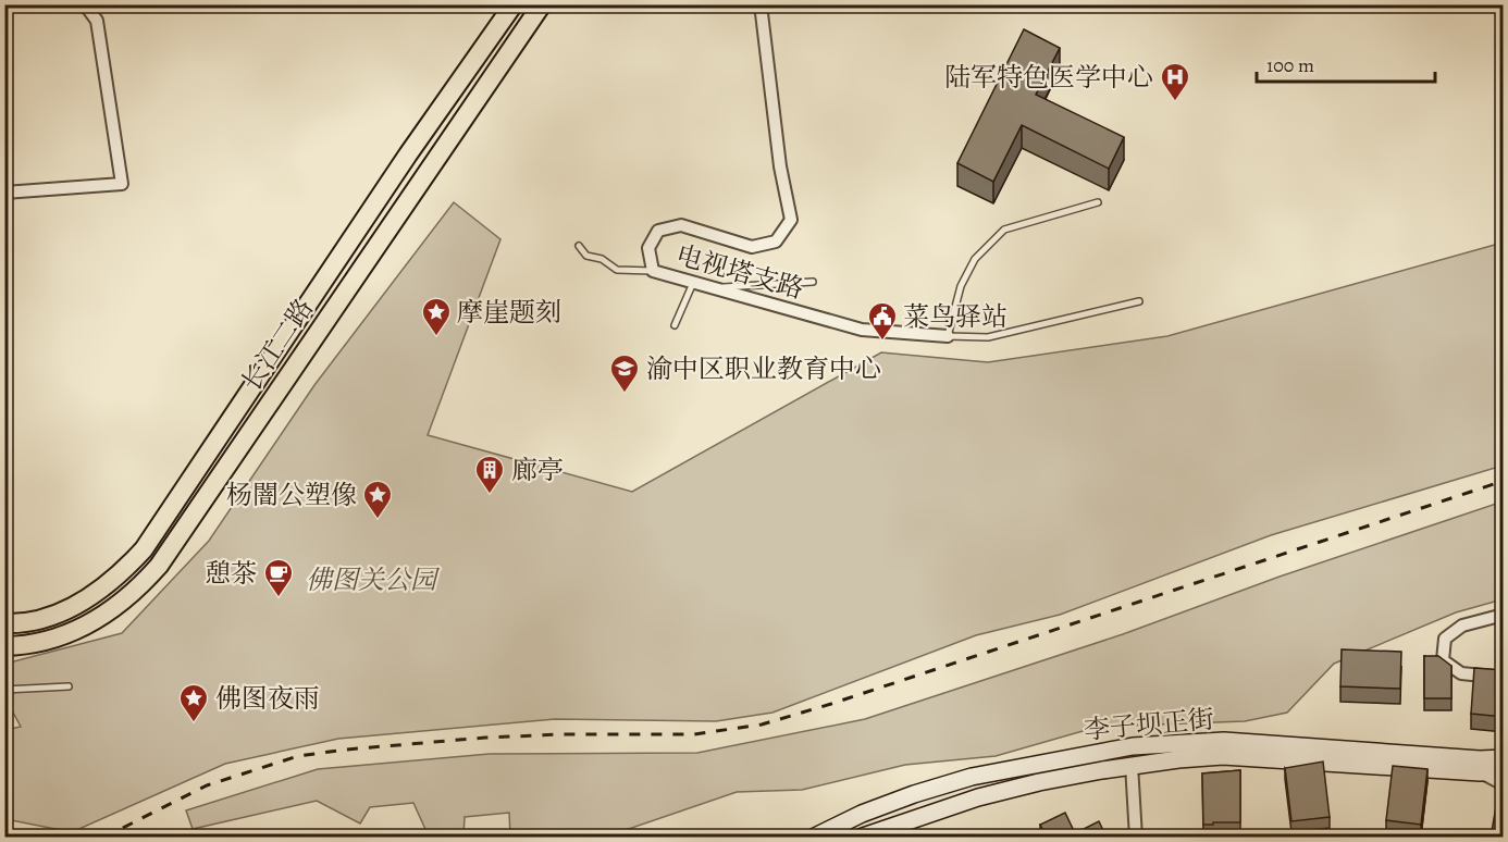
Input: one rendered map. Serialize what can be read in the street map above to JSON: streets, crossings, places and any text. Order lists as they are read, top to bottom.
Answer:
{
  "streets": {
    "main road": ["长江二路", "李子坝正街"],
    "street": ["电视塔支路"]
  },
  "parks": ["佛图关公园"],
  "places": {
    "hospital": ["陆军特色医学中心"],
    "place": ["摩崖题刻", "杨闇公塑像", "佛图夜雨"],
    "public building": ["菜鸟驿站"],
    "school or university": ["渝中区职业教育中心"],
    "building": ["廊亭"],
    "cafe": ["憩茶"]
  },
  "scale_bar": "100 m"
}
